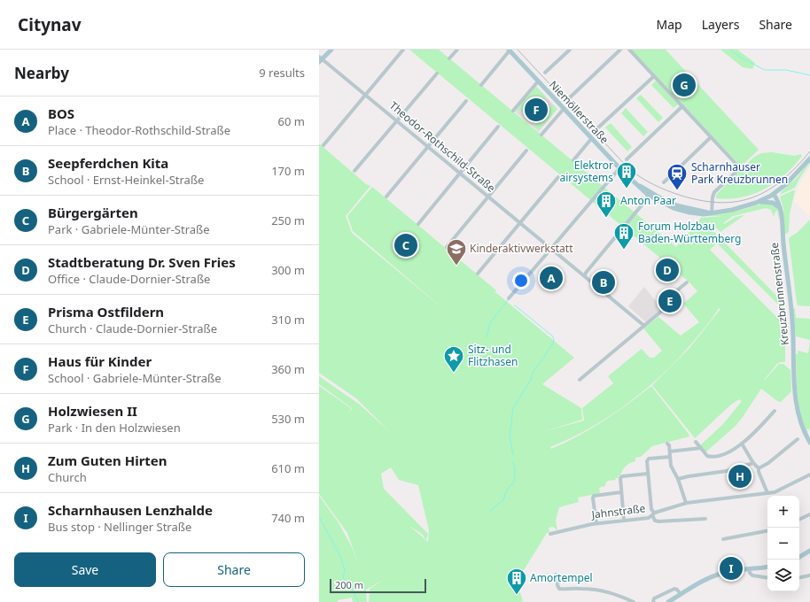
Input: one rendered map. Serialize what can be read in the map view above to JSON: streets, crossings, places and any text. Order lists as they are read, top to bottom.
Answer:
{
  "streets": {
    "main road": ["Niemöllerstraße", "Kreuzbrunnenstraße"],
    "street": ["Theodor-Rothschild-Straße", "Jahnstraße"]
  },
  "crossings": [
    ["Niemöllerstraße", "Kreuzbrunnenstraße"]
  ],
  "places": {
    "building": [
      "Elektror airsystems",
      "Anton Paar",
      "Forum Holzbau Baden-Württemberg",
      "Amortempel"
    ],
    "station": ["Scharnhauser Park Kreuzbrunnen"],
    "school or university": ["Kinderaktivwerkstatt"],
    "place": ["Sitz- und Flitzhasen"]
  },
  "scale_bar": "200 m",
  "page": {
    "header": "Citynav",
    "nav": ["Map", "Layers", "Share"],
    "heading": ["Nearby", "9 results"],
    "pins": [
      "G",
      "F",
      "C",
      "D",
      "A",
      "B",
      "E",
      "H",
      "I"
    ],
    "list": [
      {
        "mark": "A",
        "name": "BOS",
        "note": "Place · Theodor-Rothschild-Straße",
        "value": "60 m"
      },
      {
        "mark": "B",
        "name": "Seepferdchen Kita",
        "note": "School · Ernst-Heinkel-Straße",
        "value": "170 m"
      },
      {
        "mark": "C",
        "name": "Bürgergärten",
        "note": "Park · Gabriele-Münter-Straße",
        "value": "250 m"
      },
      {
        "mark": "D",
        "name": "Stadtberatung Dr. Sven Fries",
        "note": "Office · Claude-Dornier-Straße",
        "value": "300 m"
      },
      {
        "mark": "E",
        "name": "Prisma Ostfildern",
        "note": "Church · Claude-Dornier-Straße",
        "value": "310 m"
      },
      {
        "mark": "F",
        "name": "Haus für Kinder",
        "note": "School · Gabriele-Münter-Straße",
        "value": "360 m"
      },
      {
        "mark": "G",
        "name": "Holzwiesen II",
        "note": "Park · In den Holzwiesen",
        "value": "530 m"
      },
      {
        "mark": "H",
        "name": "Zum Guten Hirten",
        "note": "Church",
        "value": "610 m"
      },
      {
        "mark": "I",
        "name": "Scharnhausen Lenzhalde",
        "note": "Bus stop · Nellinger Straße",
        "value": "740 m"
      }
    ],
    "map_buttons": ["+", "−"],
    "buttons": ["Save", "Share"],
    "scale": "200 m"
  }
}
